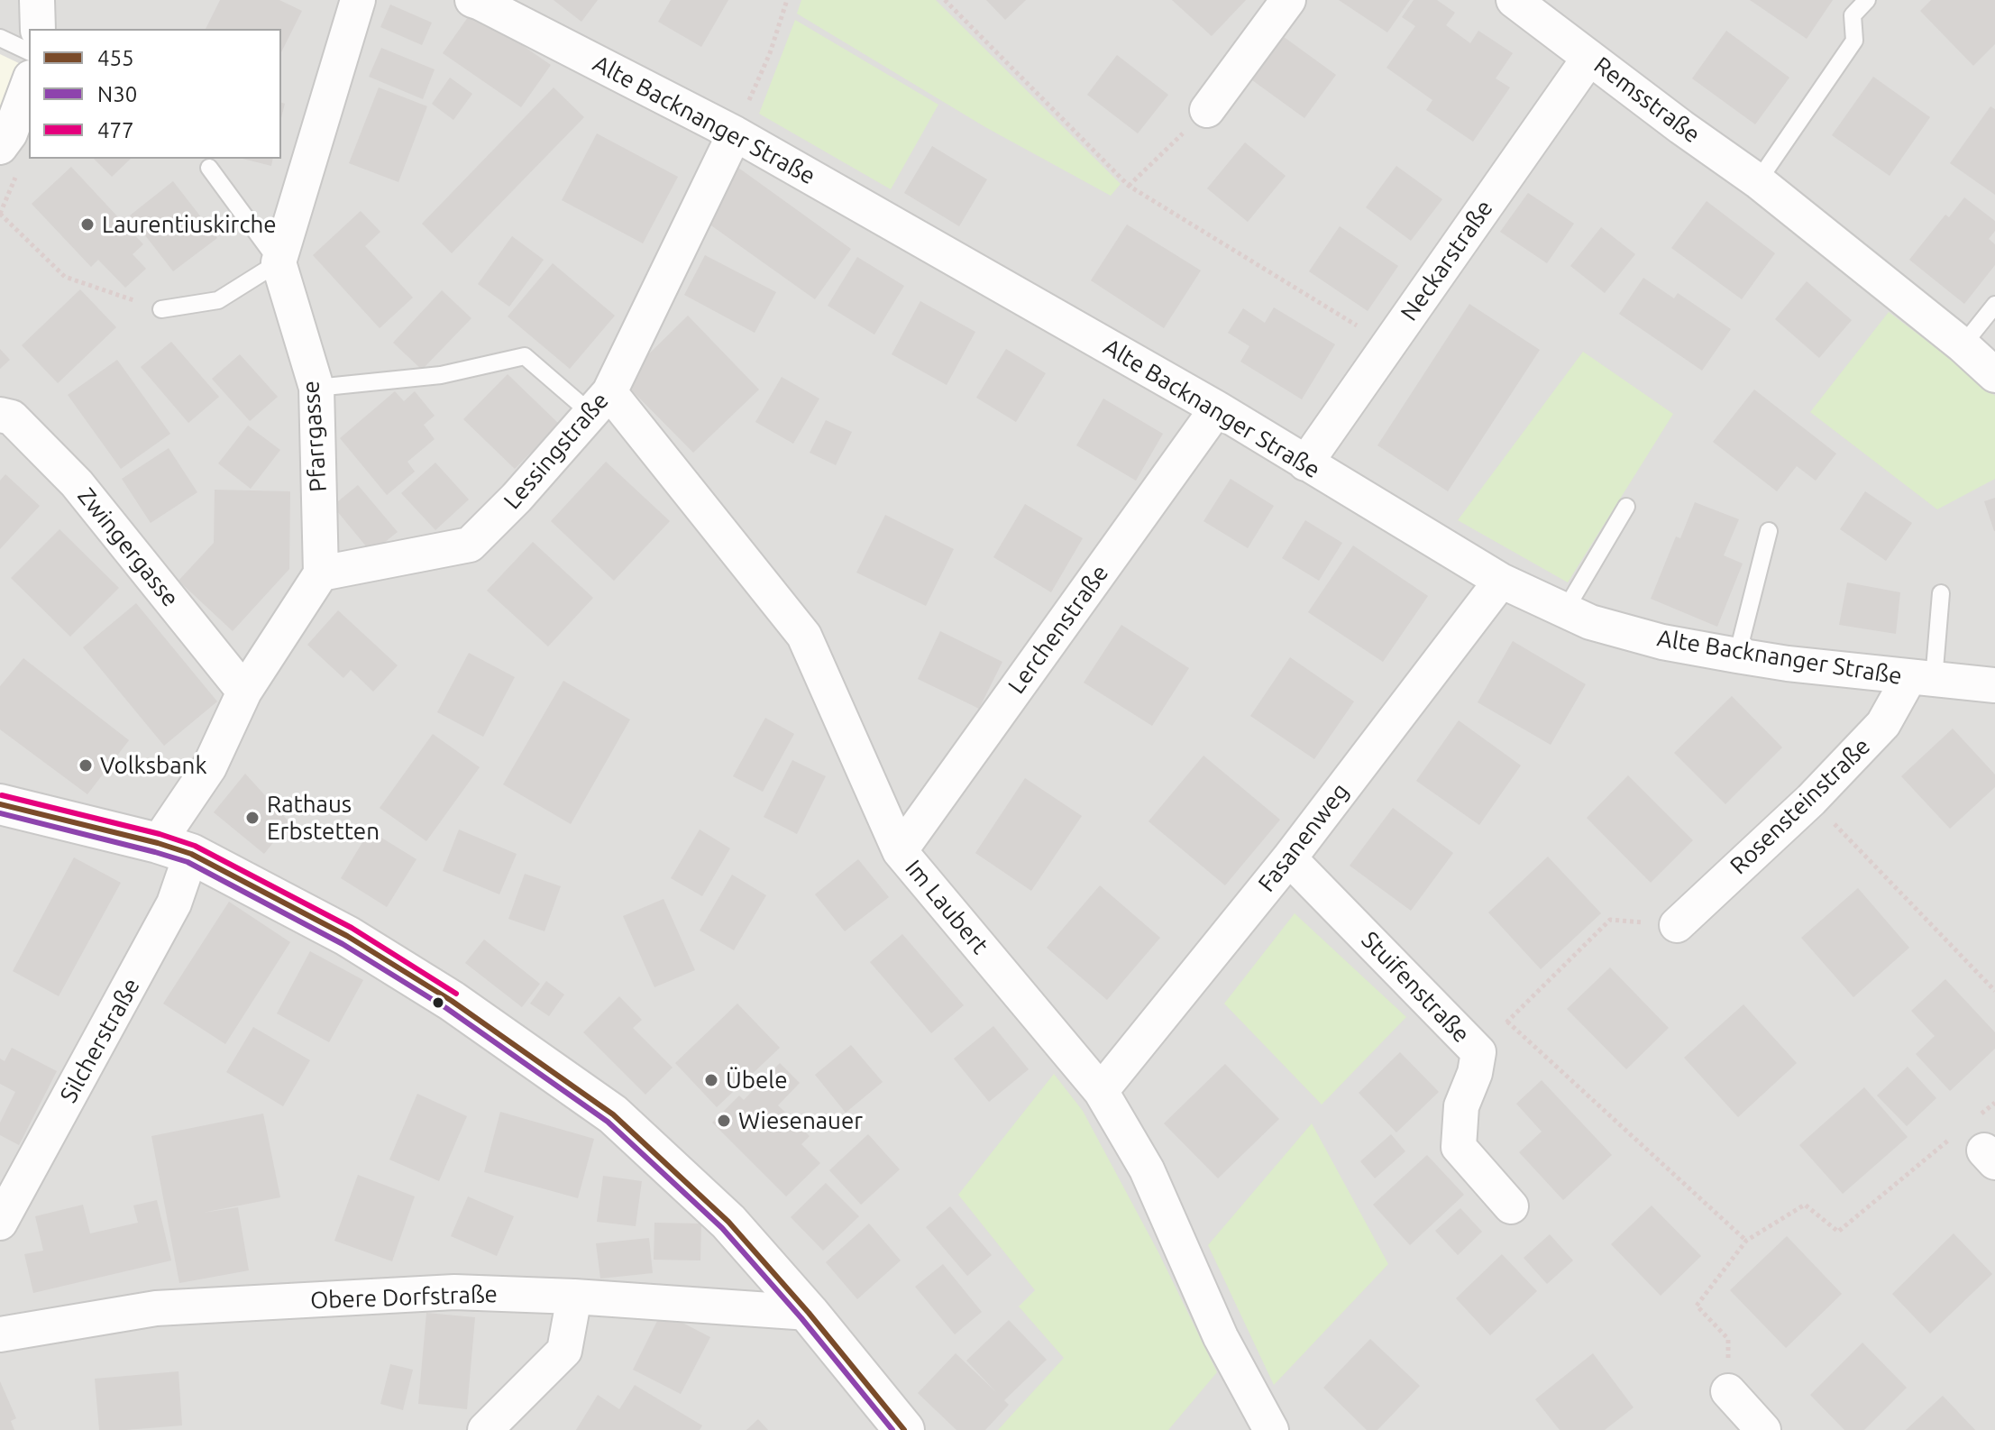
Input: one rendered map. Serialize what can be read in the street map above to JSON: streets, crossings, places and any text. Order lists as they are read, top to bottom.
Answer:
{
  "streets": {
    "street": [
      "Remsstraße",
      "Alte Backnanger Straße",
      "Neckarstraße",
      "Pfarrgasse",
      "Lessingstraße",
      "Zwingergasse",
      "Lerchenstraße",
      "Rosensteinstraße",
      "Fasanenweg",
      "Im Laubert",
      "Stuifenstraße",
      "Silcherstraße",
      "Obere Dorfstraße"
    ]
  },
  "crossings": [
    ["Remsstraße", "Neckarstraße"],
    ["Alte Backnanger Straße", "Neckarstraße"],
    ["Alte Backnanger Straße", "Lessingstraße"],
    ["Alte Backnanger Straße", "Lerchenstraße"],
    ["Alte Backnanger Straße", "Rosensteinstraße"],
    ["Alte Backnanger Straße", "Fasanenweg"],
    ["Pfarrgasse", "Lessingstraße"],
    ["Lessingstraße", "Im Laubert"],
    ["Lerchenstraße", "Im Laubert"],
    ["Fasanenweg", "Im Laubert"],
    ["Fasanenweg", "Stuifenstraße"]
  ],
  "places": [
    "Laurentiuskirche",
    "Volksbank",
    "Rathaus Erbstetten",
    "Übele",
    "Wiesenauer"
  ],
  "lines": ["transit line 477", "transit line 455", "transit line N30"],
  "legend": ["455", "N30", "477"]
}
